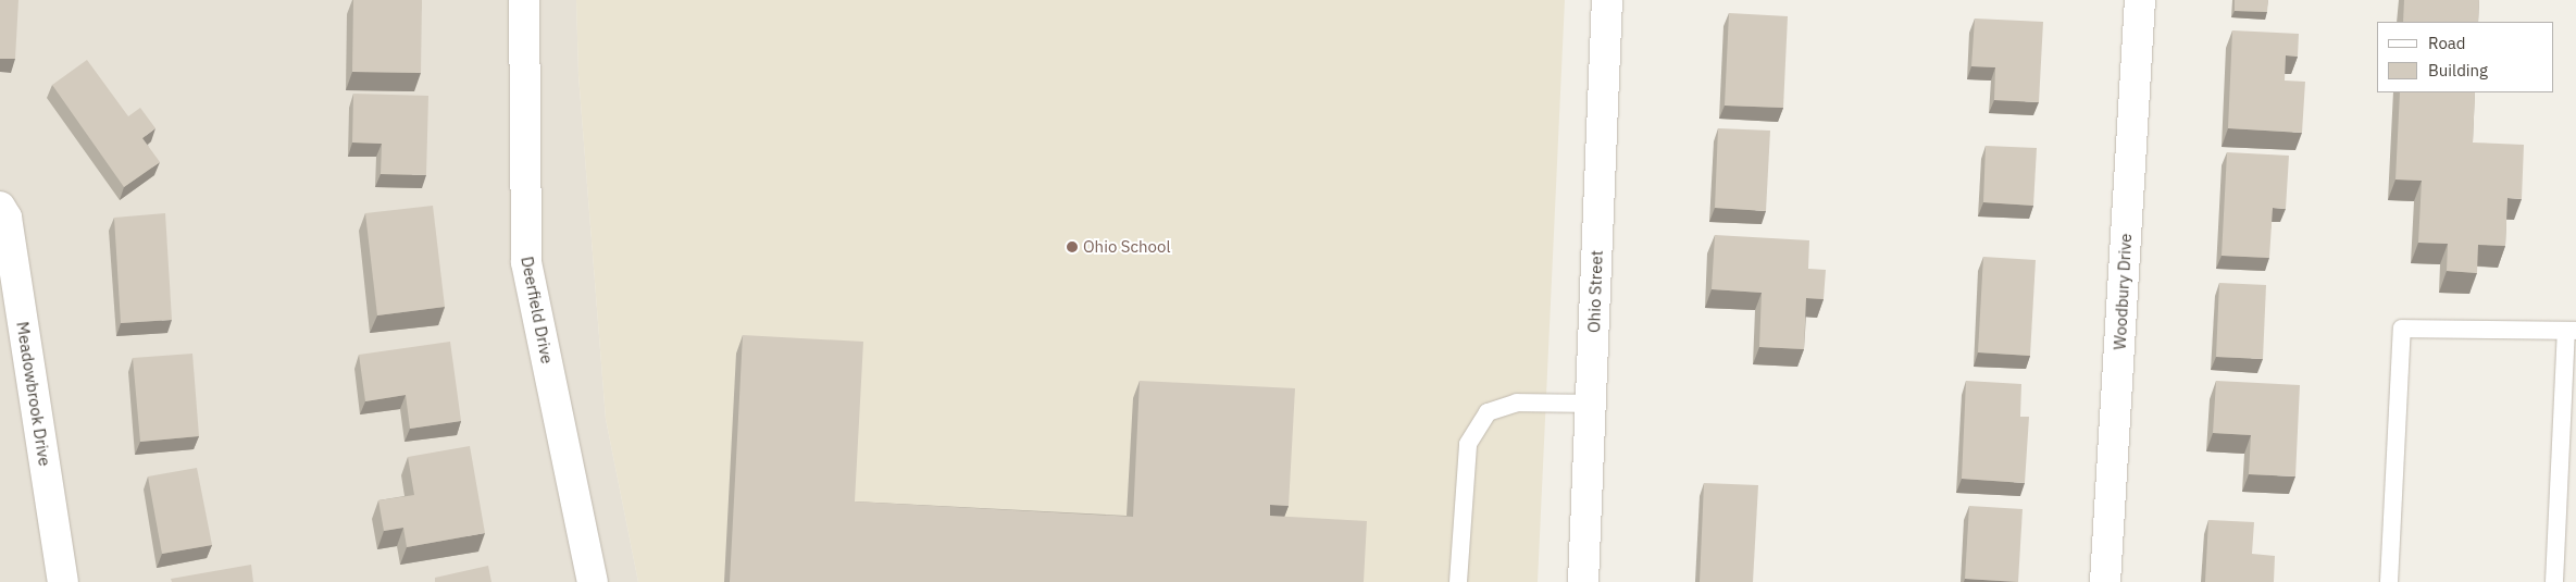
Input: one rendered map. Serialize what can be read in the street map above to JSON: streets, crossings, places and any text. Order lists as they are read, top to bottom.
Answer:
{
  "streets": {
    "street": [
      "Ohio Street",
      "Woodbury Drive",
      "Deerfield Drive",
      "Meadowbrook Drive"
    ]
  },
  "places": ["Ohio School"],
  "legend": ["Road", "Building"]
}
